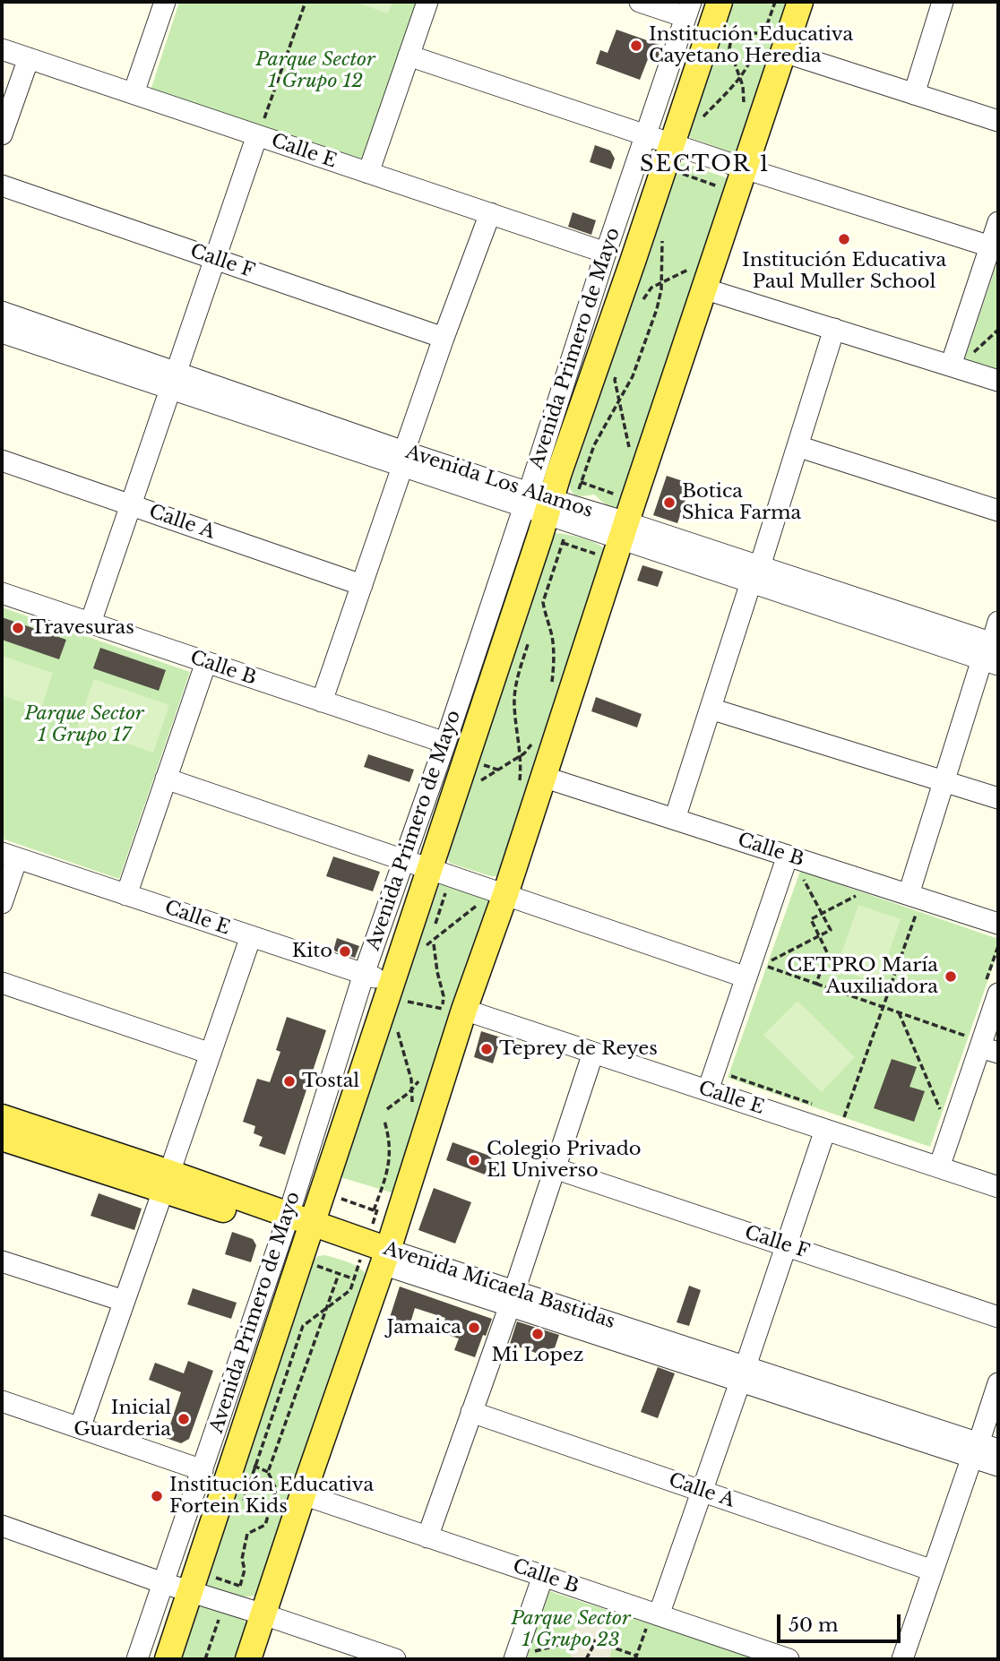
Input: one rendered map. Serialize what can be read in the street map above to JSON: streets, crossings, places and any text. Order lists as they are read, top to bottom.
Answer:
{
  "streets": {
    "main road": ["Avenida Primero de Mayo", "Avenida Micaela Bastidas"],
    "street": [
      "Calle E",
      "Calle F",
      "Avenida Los Alamos",
      "Calle A",
      "Calle B"
    ]
  },
  "crossings": [
    ["Calle E", "Avenida Primero de Mayo"],
    ["Avenida Primero de Mayo", "Avenida Los Alamos"],
    ["Avenida Primero de Mayo", "Calle B"],
    ["Avenida Primero de Mayo", "Avenida Micaela Bastidas"]
  ],
  "districts": ["SECTOR 1"],
  "parks": ["Parque Sector 1 Grupo 12", "Parque Sector 1 Grupo 17", "Parque Sector 1 Grupo 23"],
  "places": [
    "Institución Educativa Cayetano Heredia",
    "Institución Educativa Paul Muller School",
    "Botica Shica Farma",
    "Travesuras",
    "Kito",
    "CETPRO María Auxiliadora",
    "Teprey de Reyes",
    "Tostal",
    "Colegio Privado El Universo",
    "Jamaica",
    "Mi Lopez",
    "Inicial Guarderia",
    "Institución Educativa Fortein Kids"
  ],
  "scale_bar": "50 m"
}
